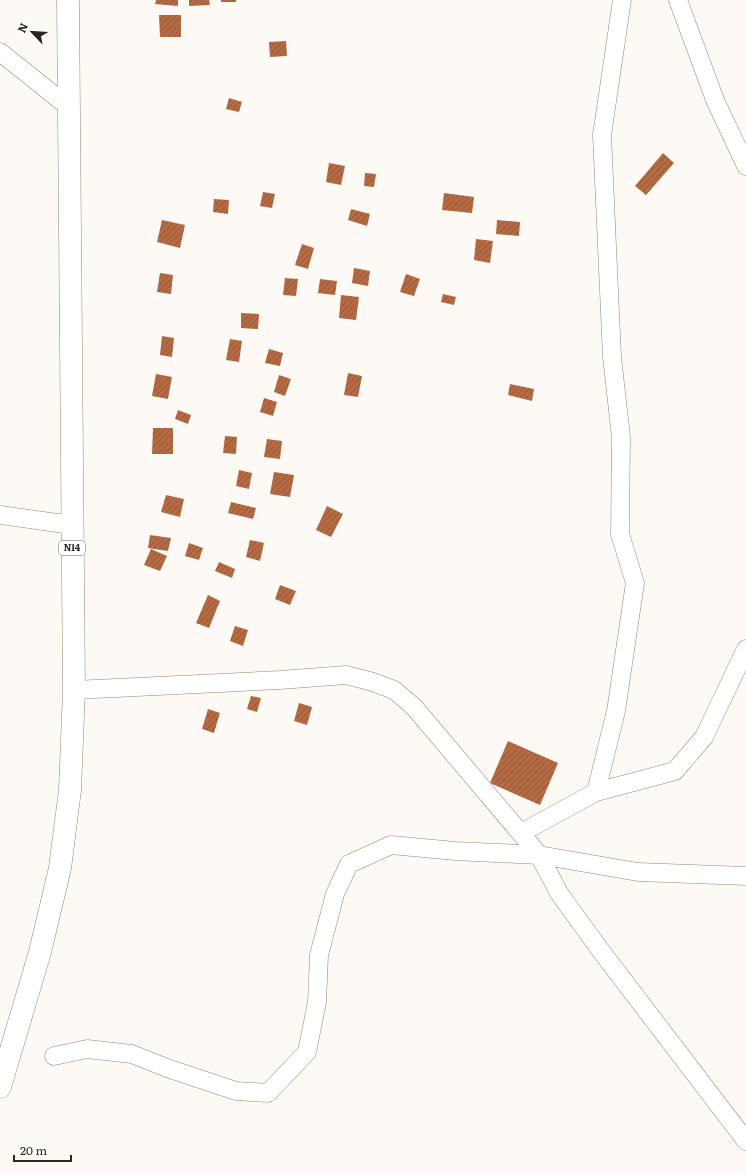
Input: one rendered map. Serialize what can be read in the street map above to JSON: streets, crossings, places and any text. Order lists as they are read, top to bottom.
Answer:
{
  "streets": {
    "main road": ["N14"]
  },
  "scale_bar": "20 m",
  "north": "top left"
}
